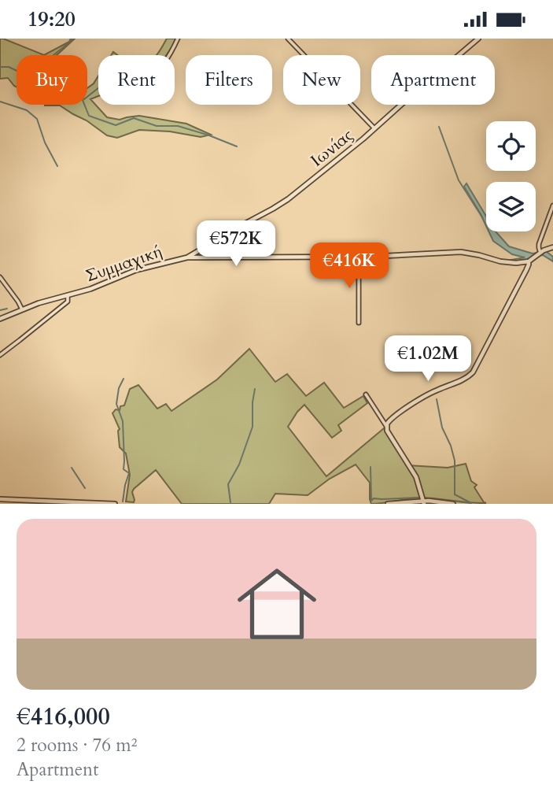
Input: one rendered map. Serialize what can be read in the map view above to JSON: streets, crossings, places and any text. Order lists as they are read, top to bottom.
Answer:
{
  "streets": {
    "street": ["Ιωνίας", "Συμμαχική"]
  },
  "crossings": [
    ["Ιωνίας", "Συμμαχική"]
  ],
  "page": {
    "status": "19:20",
    "chip": [
      "Buy",
      "Rent",
      "Filters",
      "New",
      "Apartment"
    ],
    "price": ["€572K", "€416K", "€1.02M"],
    "list": [
      {
        "name": "€416,000",
        "note": "2 rooms · 76 m² · Apartment"
      }
    ]
  }
}
